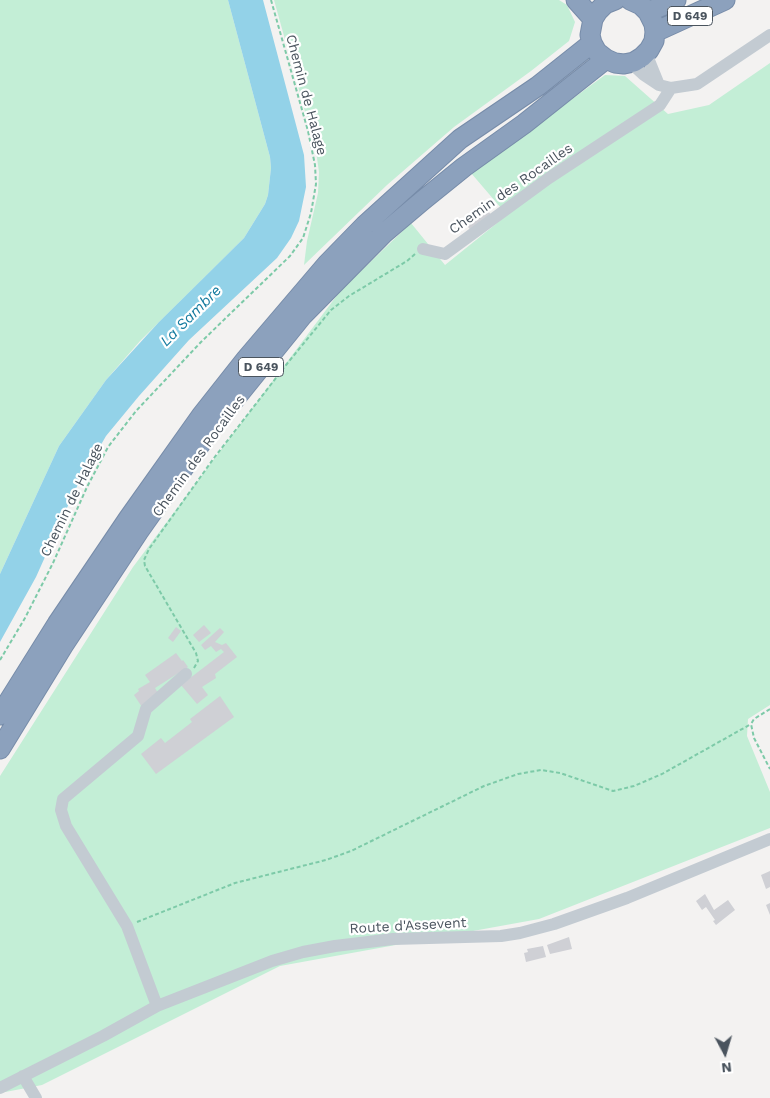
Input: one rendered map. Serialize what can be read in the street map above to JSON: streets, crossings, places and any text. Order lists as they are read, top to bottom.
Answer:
{
  "streets": {
    "highway": ["D 649"],
    "street": ["Chemin des Rocailles", "Route d'Assevent"],
    "path": ["Chemin de Halage"]
  },
  "water": ["La Sambre"],
  "north": "bottom"
}
